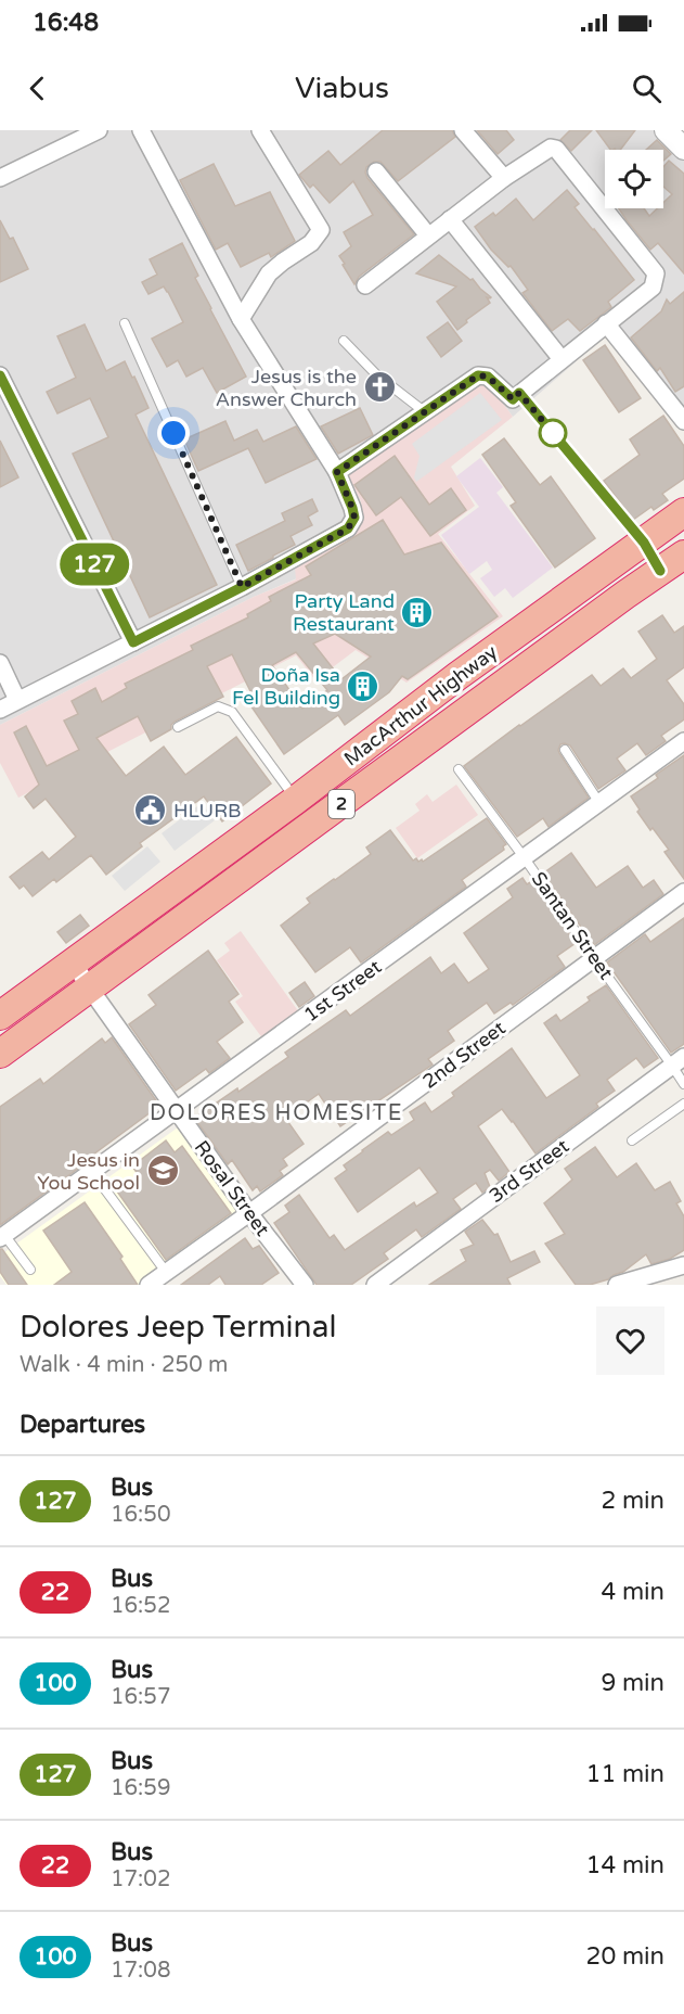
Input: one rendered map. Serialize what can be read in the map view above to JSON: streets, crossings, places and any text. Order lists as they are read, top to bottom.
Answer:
{
  "streets": {
    "highway": ["MacArthur Highway", "2"],
    "street": [
      "1st Street",
      "2nd Street",
      "3rd Street",
      "Rosal Street"
    ],
    "lane": ["Santan Street"]
  },
  "crossings": [
    ["MacArthur Highway", "Rosal Street"],
    ["Santan Street", "1st Street"],
    ["Santan Street", "2nd Street"],
    ["Santan Street", "3rd Street"],
    ["1st Street", "Rosal Street"],
    ["2nd Street", "Rosal Street"]
  ],
  "districts": ["DOLORES HOMESITE"],
  "places": {
    "church": ["Jesus is the Answer Church"],
    "building": ["Party Land Restaurant", "Doña Isa Fel Building"],
    "public building": ["HLURB"],
    "school or university": ["Jesus in You School"]
  },
  "lines": ["bus line 127"],
  "page": {
    "status": "16:48",
    "header": "Viabus",
    "on_map": "127",
    "heading": [
      ["Dolores Jeep Terminal", "Walk · 4 min · 250 m"],
      "Departures"
    ],
    "list": [
      {
        "mark": "127",
        "name": "Bus",
        "note": "16:50",
        "value": "2 min"
      },
      {
        "mark": "22",
        "name": "Bus",
        "note": "16:52",
        "value": "4 min"
      },
      {
        "mark": "100",
        "name": "Bus",
        "note": "16:57",
        "value": "9 min"
      },
      {
        "mark": "127",
        "name": "Bus",
        "note": "16:59",
        "value": "11 min"
      },
      {
        "mark": "22",
        "name": "Bus",
        "note": "17:02",
        "value": "14 min"
      },
      {
        "mark": "100",
        "name": "Bus",
        "note": "17:08",
        "value": "20 min"
      }
    ]
  }
}
